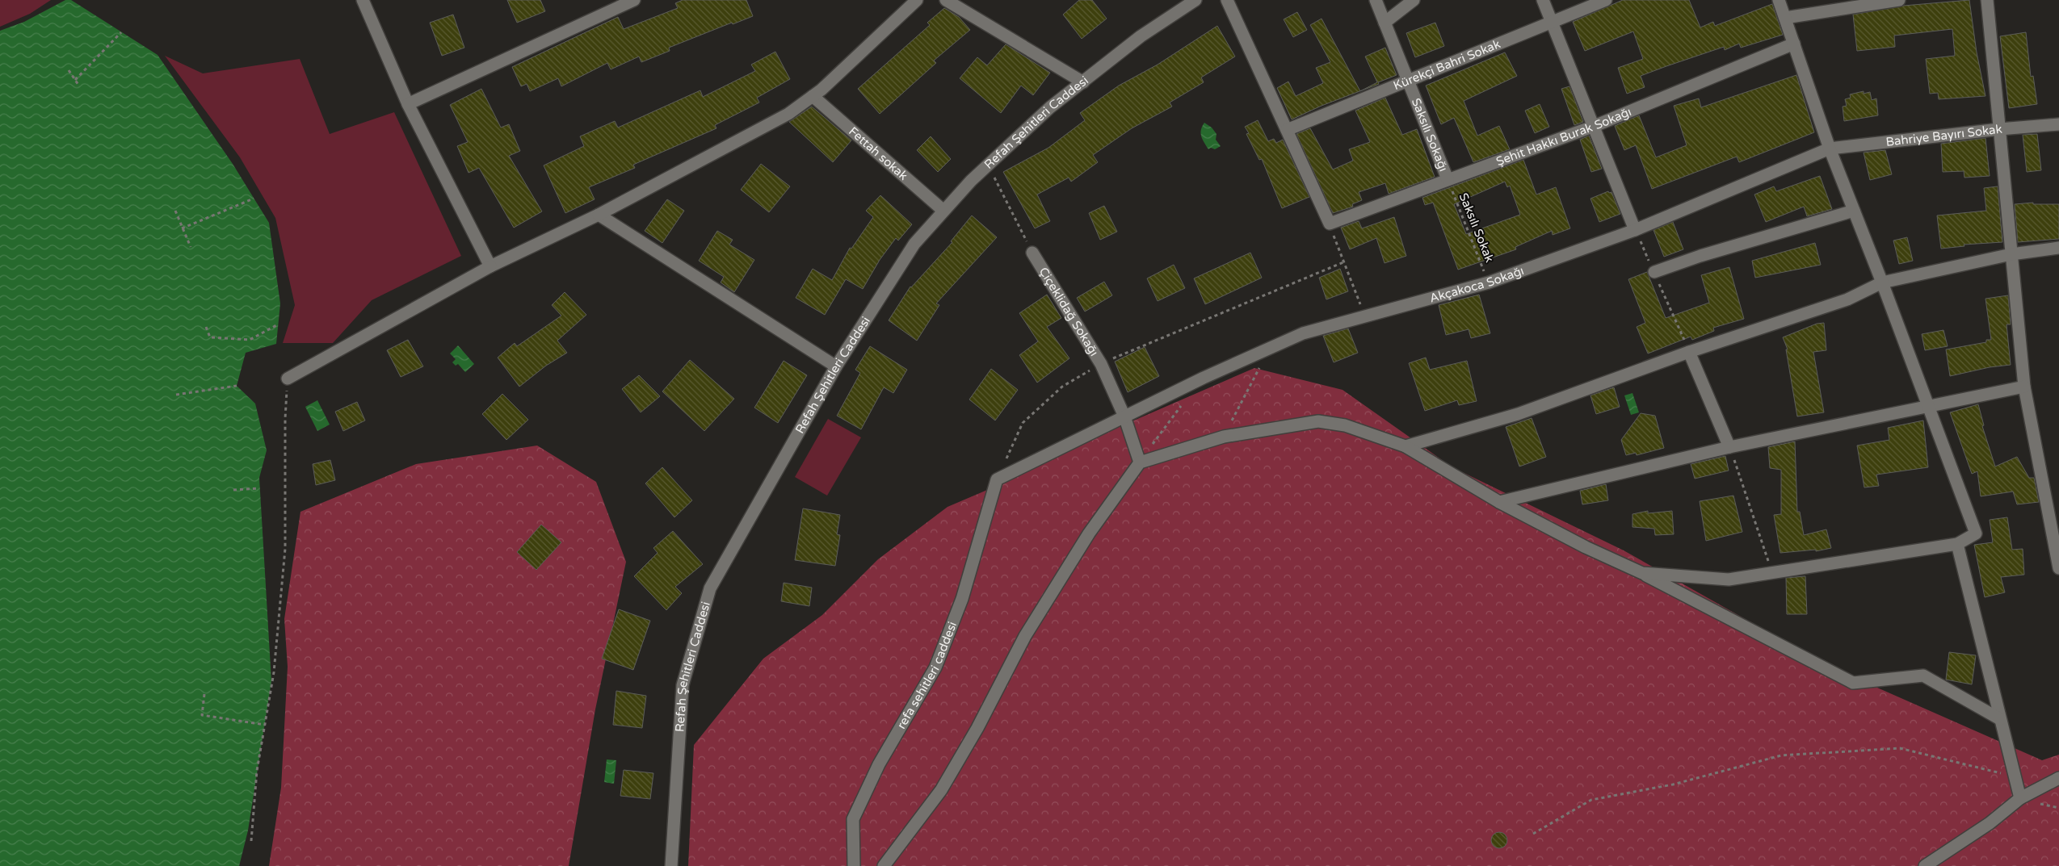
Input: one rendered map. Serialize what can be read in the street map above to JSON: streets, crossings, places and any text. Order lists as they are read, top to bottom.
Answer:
{
  "streets": {
    "street": [
      "Kürekçi Bahri Sokak",
      "Refah Şehitleri Caddesi",
      "Saksılı Sokağı",
      "Bahriye Bayırı Sokak",
      "Şehit Hakkı Burak Sokağı",
      "Fettah sokak",
      "Akçakoca Sokağı",
      "Çiçeklidağ Sokağı",
      "refa sehitleri caddesi"
    ],
    "path": ["Saksılı Sokak"]
  },
  "crossings": [
    ["Kürekçi Bahri Sokak", "Saksılı Sokağı"],
    ["Refah Şehitleri Caddesi", "Fettah sokak"],
    ["Saksılı Sokağı", "Şehit Hakkı Burak Sokağı"],
    ["Saksılı Sokağı", "Saksılı Sokak"],
    ["Bahriye Bayırı Sokak", "Akçakoca Sokağı"],
    ["Şehit Hakkı Burak Sokağı", "Saksılı Sokak"],
    ["Saksılı Sokak", "Akçakoca Sokağı"],
    ["Akçakoca Sokağı", "Çiçeklidağ Sokağı"],
    ["Akçakoca Sokağı", "refa sehitleri caddesi"]
  ]
}
